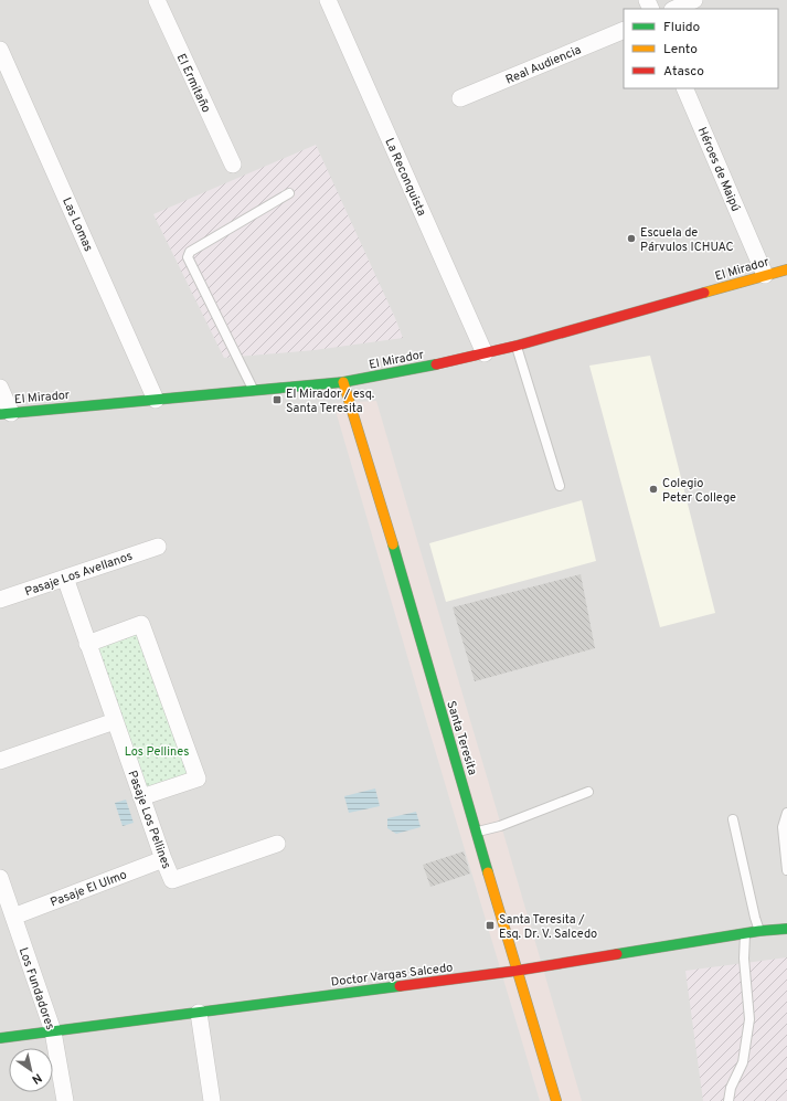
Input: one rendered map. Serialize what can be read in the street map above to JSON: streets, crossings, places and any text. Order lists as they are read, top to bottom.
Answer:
{
  "streets": {
    "street": [
      "Real Audiencia",
      "El Ermitaño",
      "Héroes de Maipú",
      "La Reconquista",
      "Las Lomas",
      "El Mirador",
      "Pasaje Los Avellanos",
      "Santa Teresita",
      "Pasaje Los Pellines",
      "Pasaje El Ulmo",
      "Doctor Vargas Salcedo",
      "Los Fundadores"
    ]
  },
  "crossings": [
    ["Héroes de Maipú", "El Mirador"],
    ["La Reconquista", "El Mirador"],
    ["Las Lomas", "El Mirador"],
    ["El Mirador", "Santa Teresita"],
    ["Pasaje Los Avellanos", "Pasaje Los Pellines"],
    ["Santa Teresita", "Doctor Vargas Salcedo"],
    ["Pasaje Los Pellines", "Pasaje El Ulmo"],
    ["Pasaje El Ulmo", "Los Fundadores"],
    ["Doctor Vargas Salcedo", "Los Fundadores"]
  ],
  "parks": ["Los Pellines"],
  "places": {
    "other": ["Escuela de Párvulos ICHUAC", "Colegio Peter College"],
    "transit": ["El Mirador / esq. Santa Teresita", "Santa Teresita / Esq. Dr. V. Salcedo"]
  },
  "legend": ["Fluido", "Lento", "Atasco"],
  "north": "bottom right"
}
